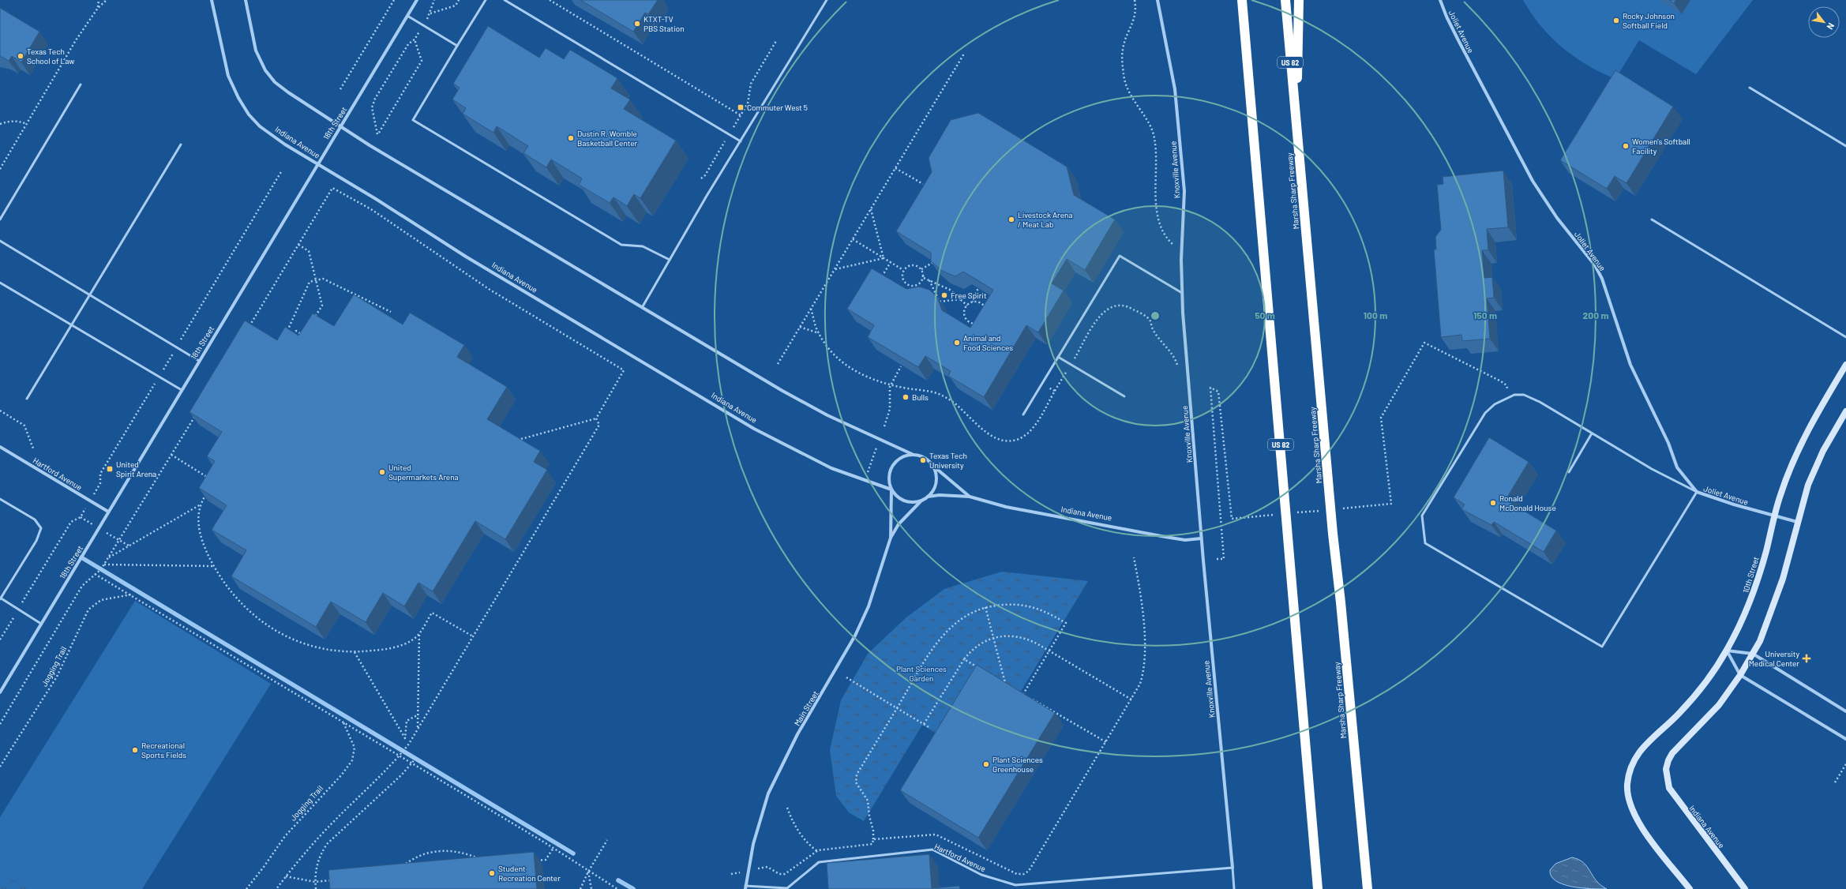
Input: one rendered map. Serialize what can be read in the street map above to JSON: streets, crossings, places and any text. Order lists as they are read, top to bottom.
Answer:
{
  "streets": {
    "highway": ["US 82", "Marsha Sharp Freeway"],
    "street": [
      "Joliet Avenue",
      "18th Street",
      "Indiana Avenue",
      "Knoxville Avenue",
      "Hartford Avenue",
      "10th Street",
      "Main Street"
    ],
    "path": ["Jogging Trail"]
  },
  "crossings": [
    ["Joliet Avenue", "10th Street"],
    ["18th Street", "Indiana Avenue"],
    ["18th Street", "Hartford Avenue"],
    ["Indiana Avenue", "Knoxville Avenue"],
    ["Indiana Avenue", "Main Street"],
    ["Knoxville Avenue", "Hartford Avenue"],
    ["Hartford Avenue", "Main Street"]
  ],
  "parks": ["Plant Sciences Garden"],
  "places": {
    "other": [
      "Rocky Johnson Softball Field",
      "KTXT-TV PBS Station",
      "Texas Tech School of Law",
      "Dustin R. Womble Basketball Center",
      "Women's Softball Facility",
      "Livestock Arena / Meat Lab",
      "Free Spirit",
      "Animal and Food Sciences",
      "Bulls",
      "Texas Tech University",
      "United Supermarkets Arena",
      "Ronald McDonald House",
      "Recreational Sports Fields",
      "Plant Sciences Greenhouse",
      "Student Recreation Center"
    ],
    "transit": ["Commuter West 5", "United Spirit Arena"],
    "health": ["University Medical Center"]
  },
  "north": "bottom right",
  "rings": [
    "50 m",
    "100 m",
    "150 m",
    "200 m"
  ]
}
